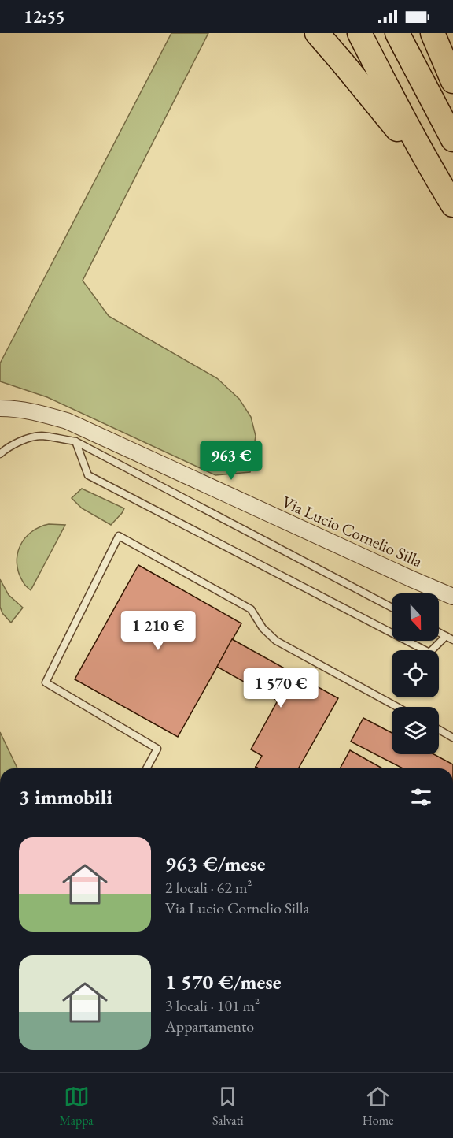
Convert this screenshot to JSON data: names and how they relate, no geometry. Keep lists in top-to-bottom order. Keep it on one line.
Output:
{"streets":{"street":["Via Lucio Cornelio Silla"]},"north":"bottom","page":{"status":"12:55","price":["963 €","1 210 €","1 570 €"],"heading":"3 immobili","list":[{"name":"963 €/mese","note":"2 locali · 62 m² · Via Lucio Cornelio Silla"},{"name":"1 570 €/mese","note":"3 locali · 101 m² · Appartamento"}],"tabs":["Mappa","Salvati","Home"]}}
